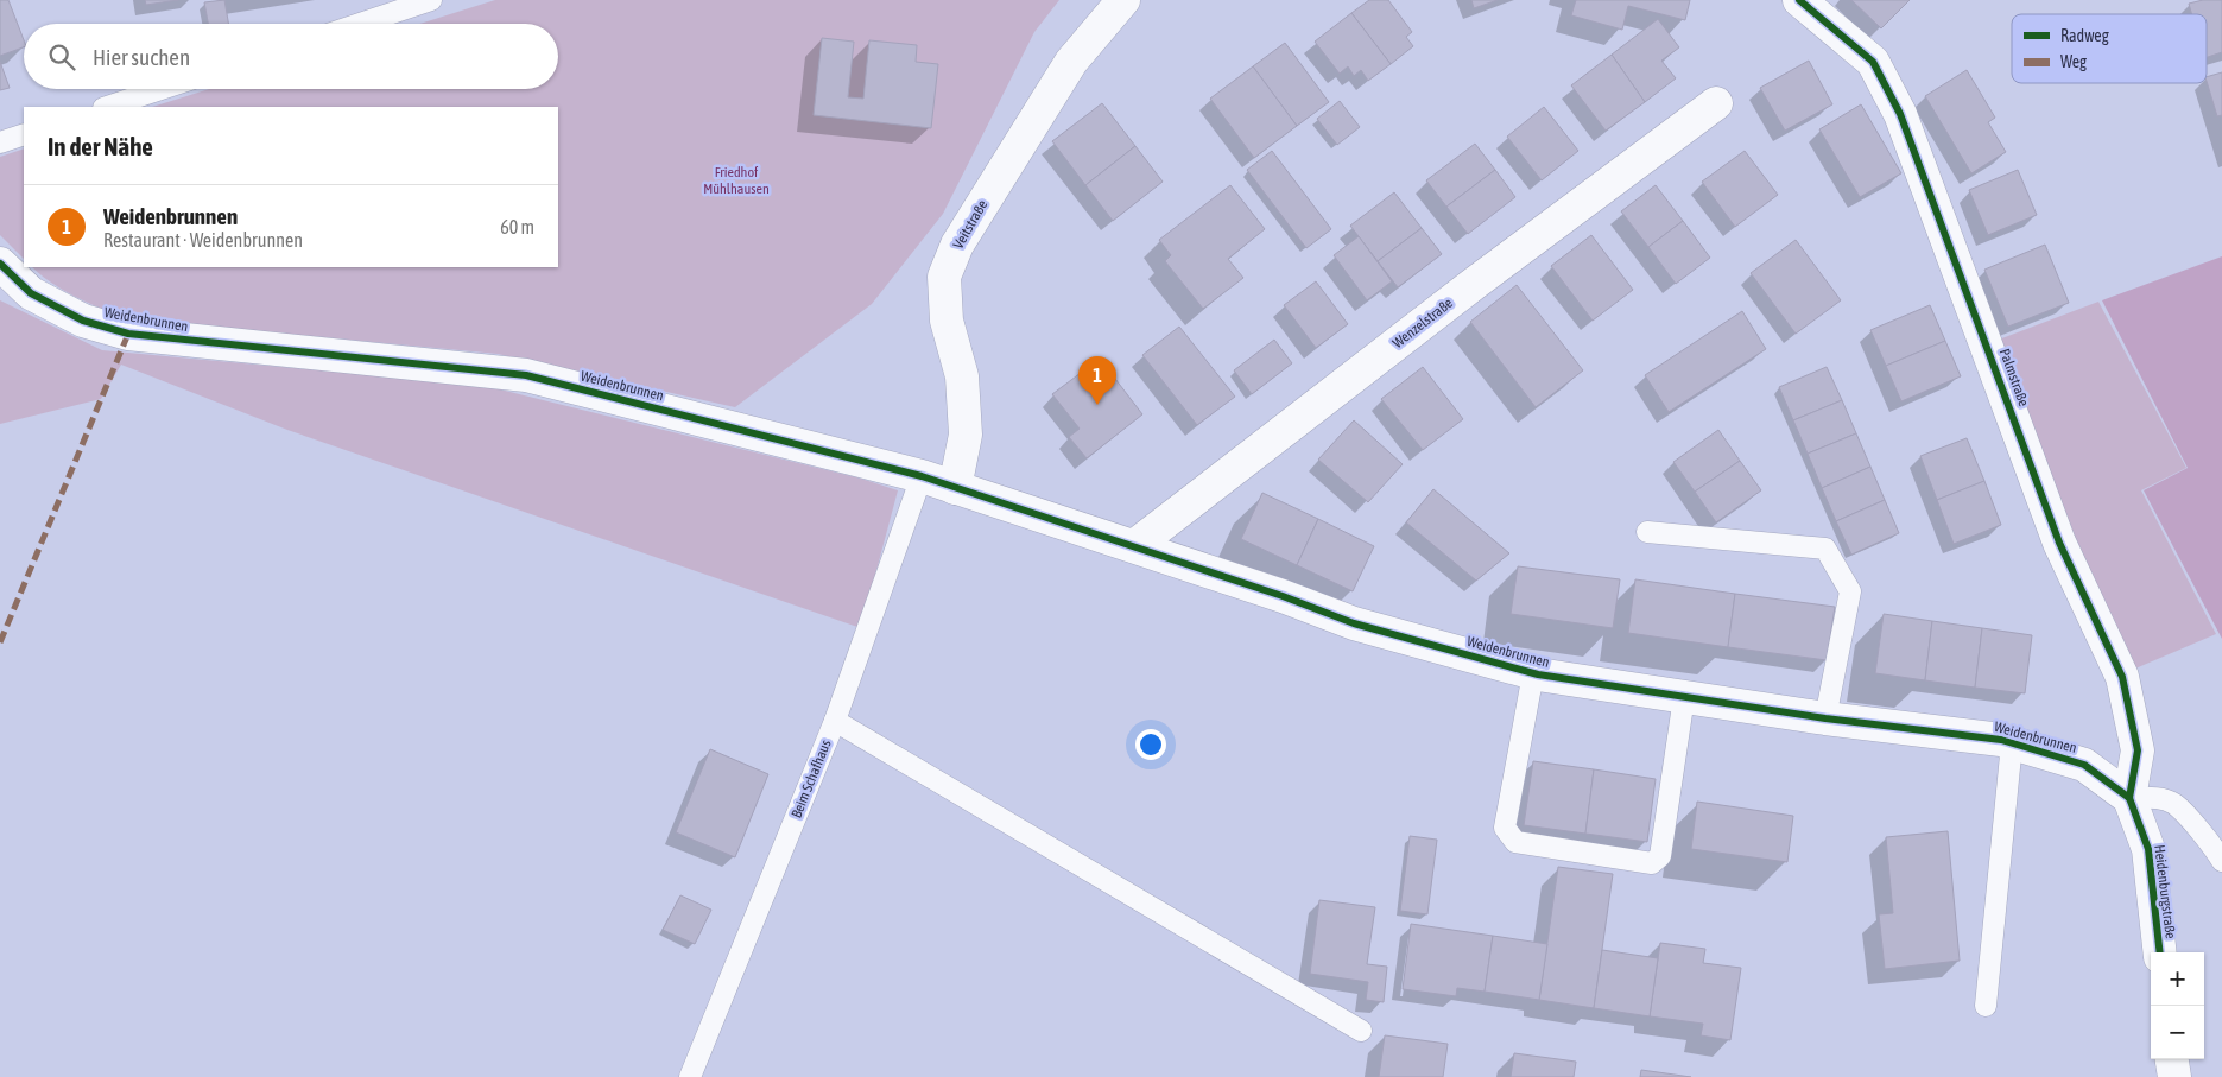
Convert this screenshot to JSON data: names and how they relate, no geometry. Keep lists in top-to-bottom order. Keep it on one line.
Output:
{"streets":{"street":["Veitstraße","Weidenbrunnen","Wenzelstraße","Palmstraße","Heidenburgstraße"],"lane":["Beim Schafhaus"]},"crossings":[["Veitstraße","Weidenbrunnen"],["Weidenbrunnen","Wenzelstraße"],["Weidenbrunnen","Palmstraße"],["Weidenbrunnen","Beim Schafhaus"],["Weidenbrunnen","Heidenburgstraße"],["Palmstraße","Heidenburgstraße"]],"parks":["Friedhof Mühlhausen"],"legend":["Radweg","Weg"],"page":{"search":"Hier suchen","heading":"In der Nähe","list":[{"mark":"1","name":"Weidenbrunnen","note":"Restaurant · Weidenbrunnen","value":"60 m"}],"pins":"1","map_buttons":["+","−"]}}
